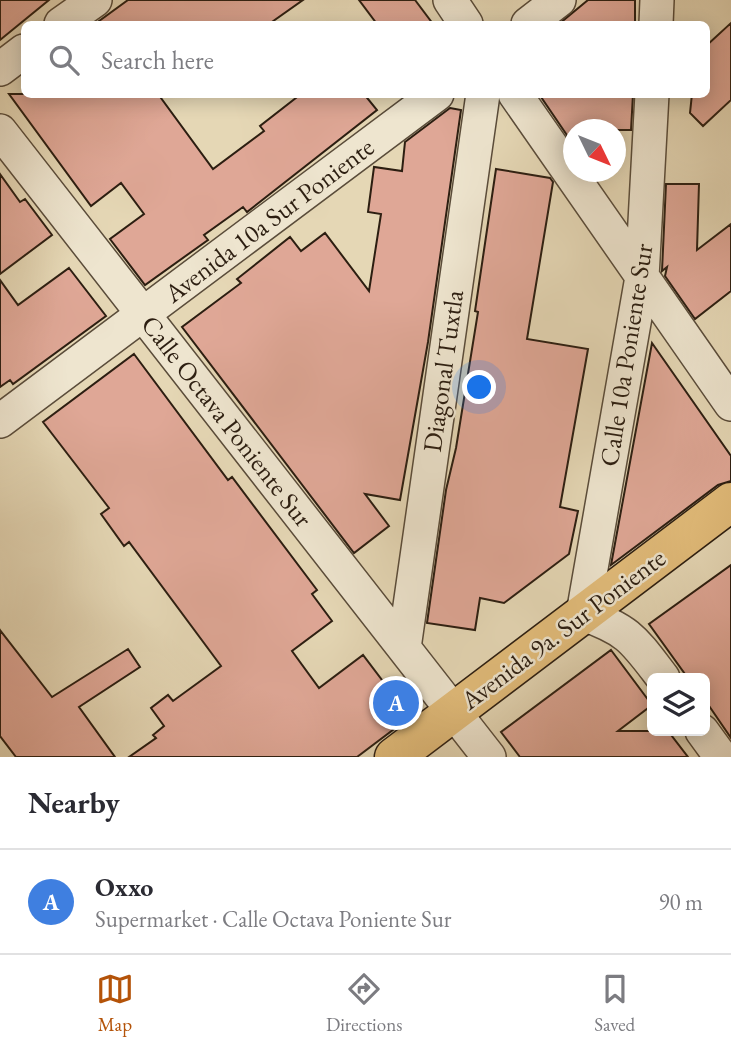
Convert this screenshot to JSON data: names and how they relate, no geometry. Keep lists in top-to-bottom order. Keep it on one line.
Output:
{"streets":{"main road":["Avenida 9a. Sur Poniente"],"street":["Avenida 10a Sur Poniente","Calle 10a Poniente Sur","Diagonal Tuxtla","Calle Octava Poniente Sur"]},"crossings":[["Avenida 10a Sur Poniente","Calle Octava Poniente Sur"],["Calle 10a Poniente Sur","Avenida 9a. Sur Poniente"],["Diagonal Tuxtla","Calle Octava Poniente Sur"],["Calle Octava Poniente Sur","Avenida 9a. Sur Poniente"]],"north":"bottom right","page":{"search":"Search here","pins":"A","heading":"Nearby","list":[{"mark":"A","name":"Oxxo","note":"Supermarket · Calle Octava Poniente Sur","value":"90 m"}],"nav":["Map","Directions","Saved"]}}
